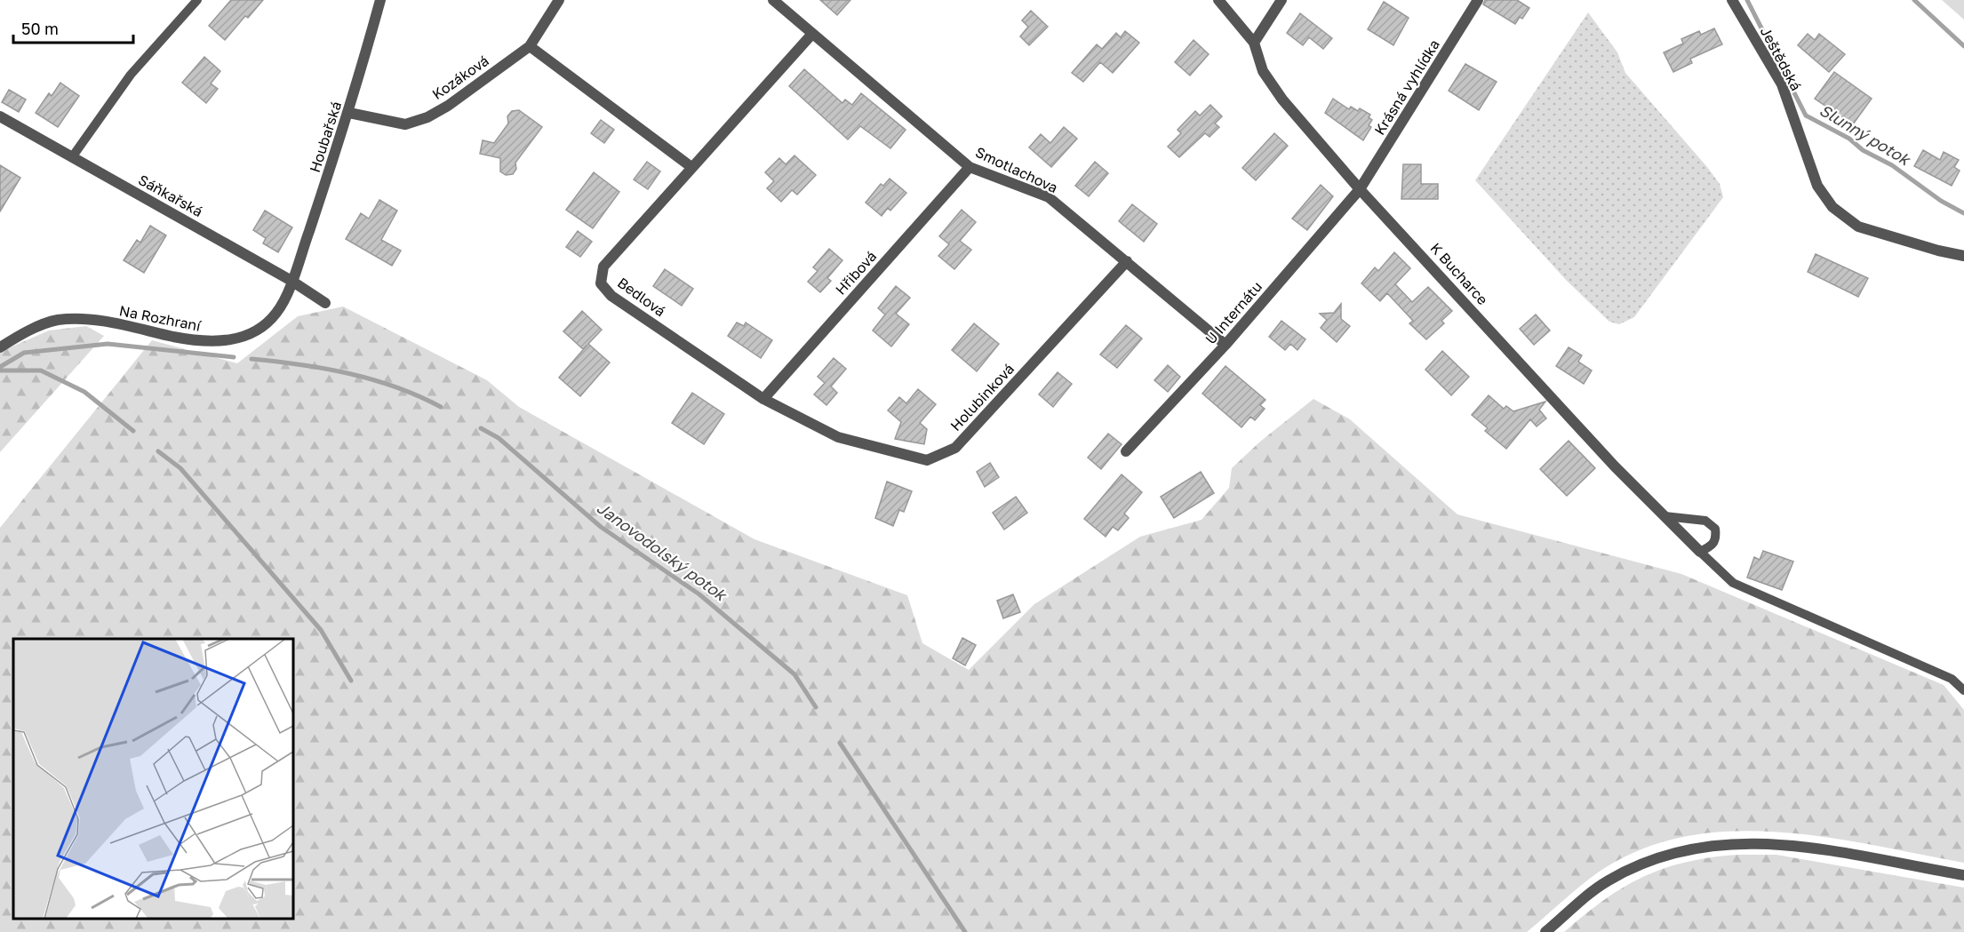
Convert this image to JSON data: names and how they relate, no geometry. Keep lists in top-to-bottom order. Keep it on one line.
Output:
{"streets":{"street":["Ještědská","Kozáková","Krásná vyhlídka","Houbařská","Smotlachova","Sáňkařská","Hřibová","K Bucharce","Bedlová","U Internátu","Na Rozhraní","Holubinková"]},"crossings":[["Kozáková","Houbařská"],["Krásná vyhlídka","K Bucharce"],["Krásná vyhlídka","U Internátu"],["Houbařská","Sáňkařská"],["Houbařská","Na Rozhraní"],["Smotlachova","Hřibová"],["Smotlachova","Bedlová"],["Smotlachova","U Internátu"],["Smotlachova","Holubinková"],["Sáňkařská","Na Rozhraní"],["Hřibová","Bedlová"],["Hřibová","Holubinková"],["K Bucharce","U Internátu"],["Bedlová","Holubinková"]],"water":["Slunný potok","Janovodolský potok"],"scale_bar":"50 m"}
